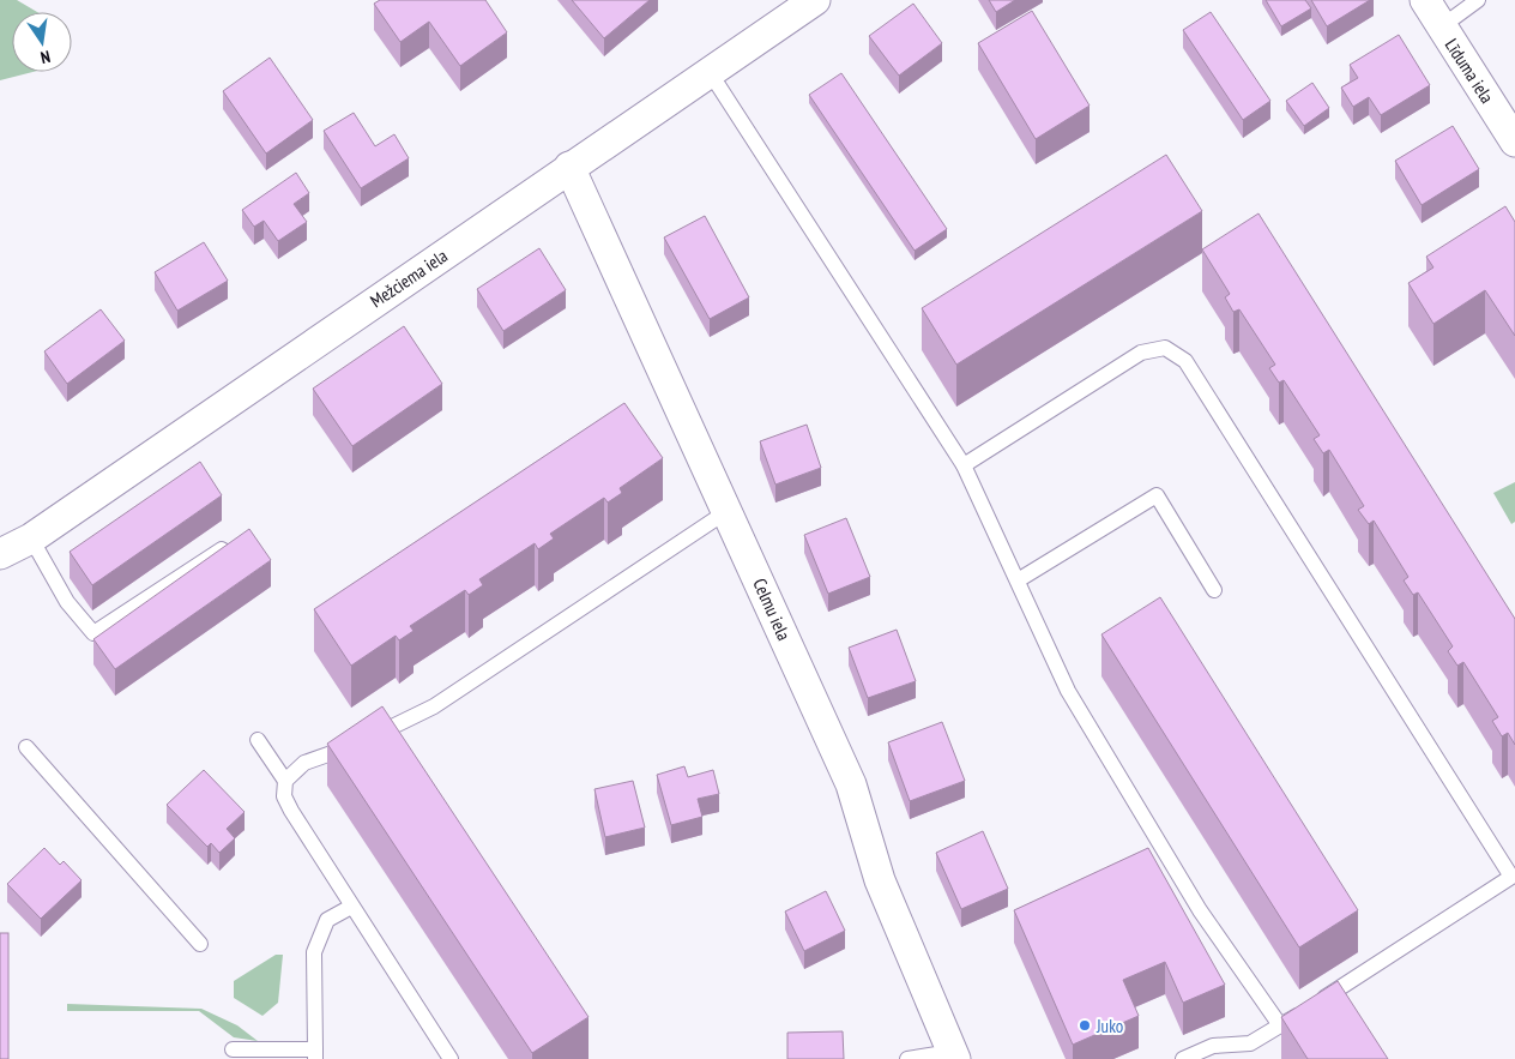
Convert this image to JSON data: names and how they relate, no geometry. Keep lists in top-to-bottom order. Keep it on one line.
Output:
{"streets":{"street":["Līduma iela","Mežciema iela","Celmu iela"]},"crossings":[["Mežciema iela","Celmu iela"]],"places":["Juko"],"north":"bottom"}
